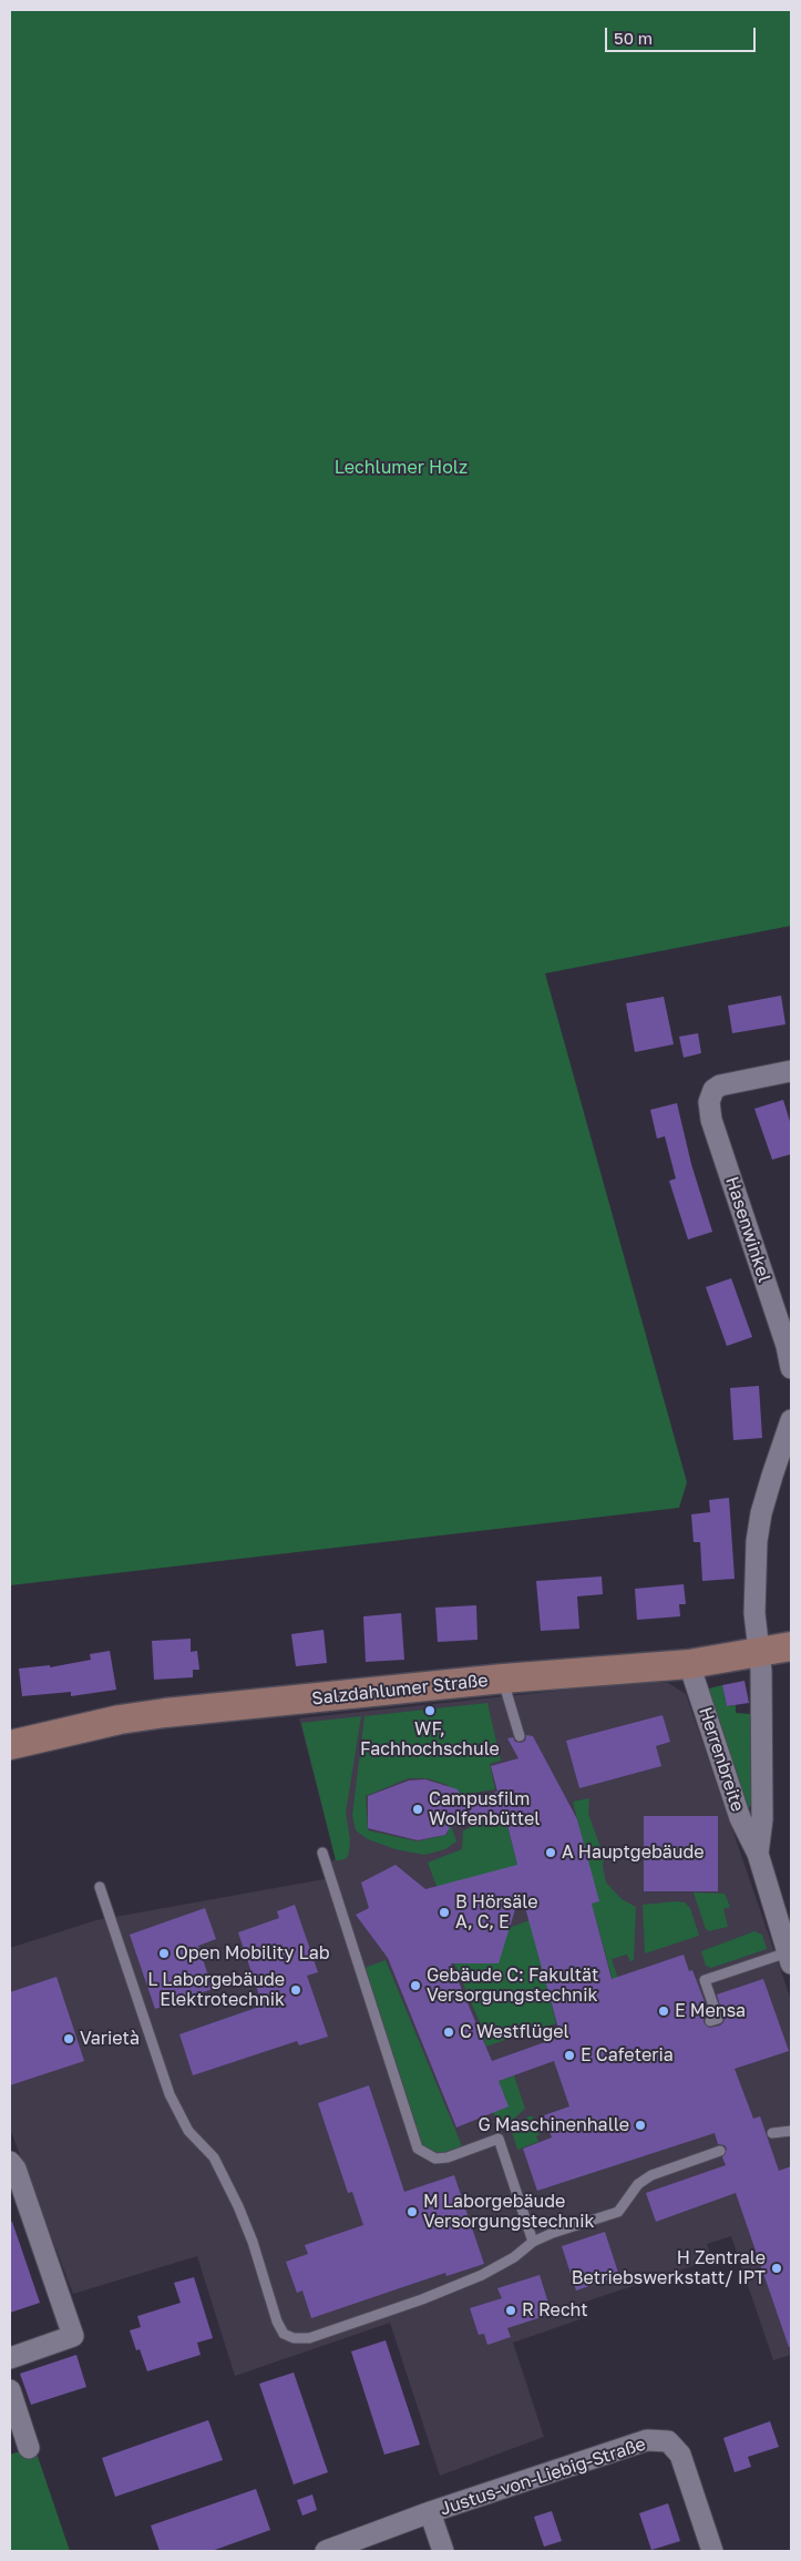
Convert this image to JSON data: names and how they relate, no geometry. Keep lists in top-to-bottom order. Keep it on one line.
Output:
{"streets":{"main road":["Salzdahlumer Straße"],"street":["Hasenwinkel","Herrenbreite","Justus-von-Liebig-Straße"]},"crossings":[["Salzdahlumer Straße","Herrenbreite"]],"parks":["Lechlumer Holz"],"places":["WF, Fachhochschule","Campusfilm Wolfenbüttel","A Hauptgebäude","B Hörsäle A, C, E","Open Mobility Lab","Gebäude C: Fakultät Versorgungstechnik","L Laborgebäude Elektrotechnik","E Mensa","C Westflügel","Varietà","E Cafeteria","G Maschinenhalle","M Laborgebäude Versorgungstechnik","H Zentrale Betriebswerkstatt/ IPT","R Recht"],"scale_bar":"50 m"}
